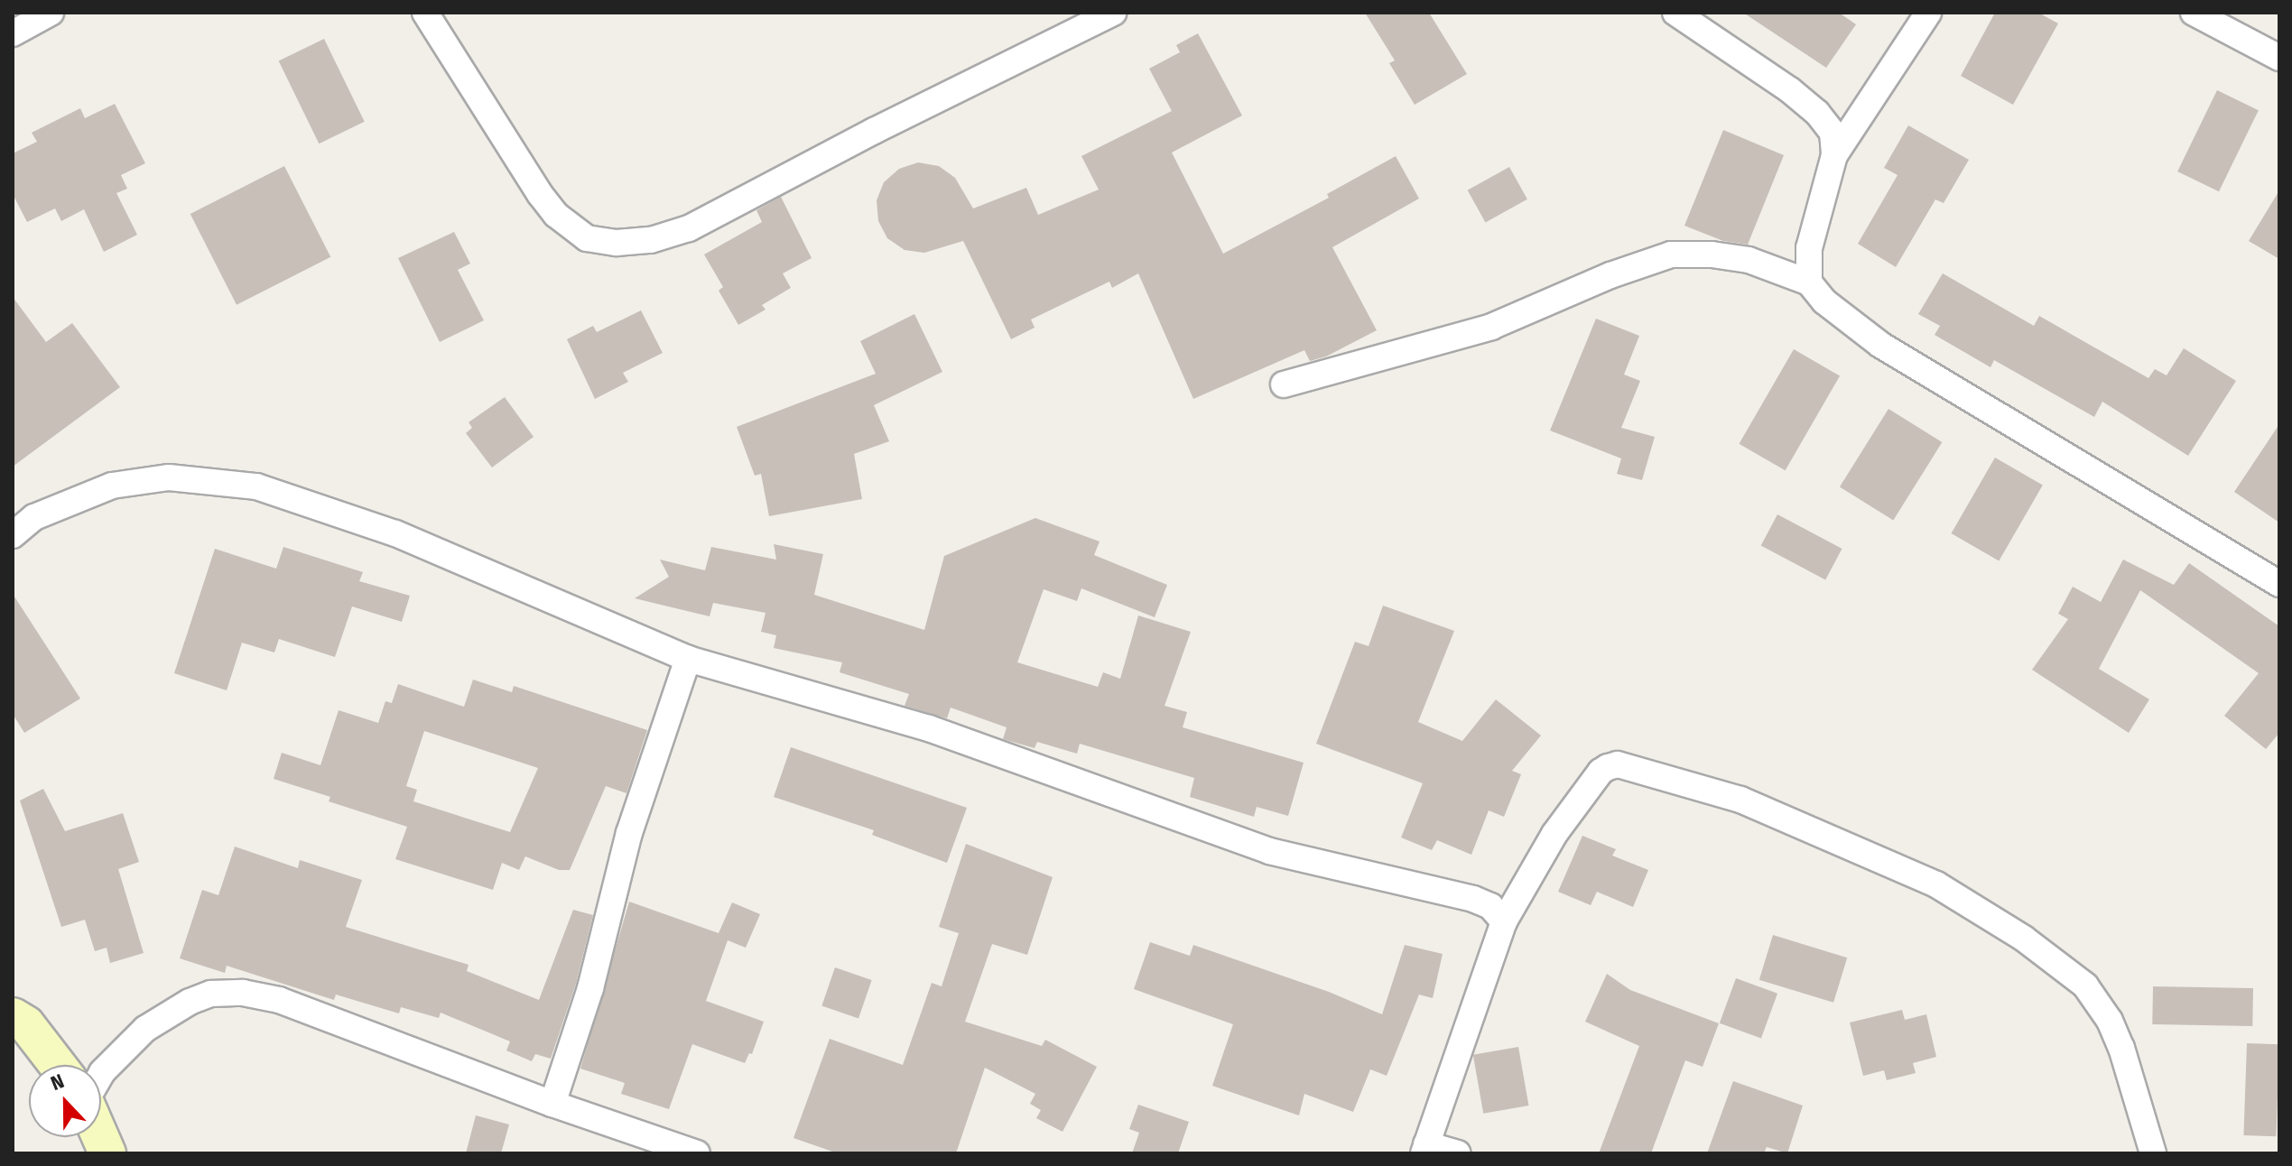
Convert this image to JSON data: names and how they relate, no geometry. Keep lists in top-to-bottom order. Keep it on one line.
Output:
{"north":"top"}
